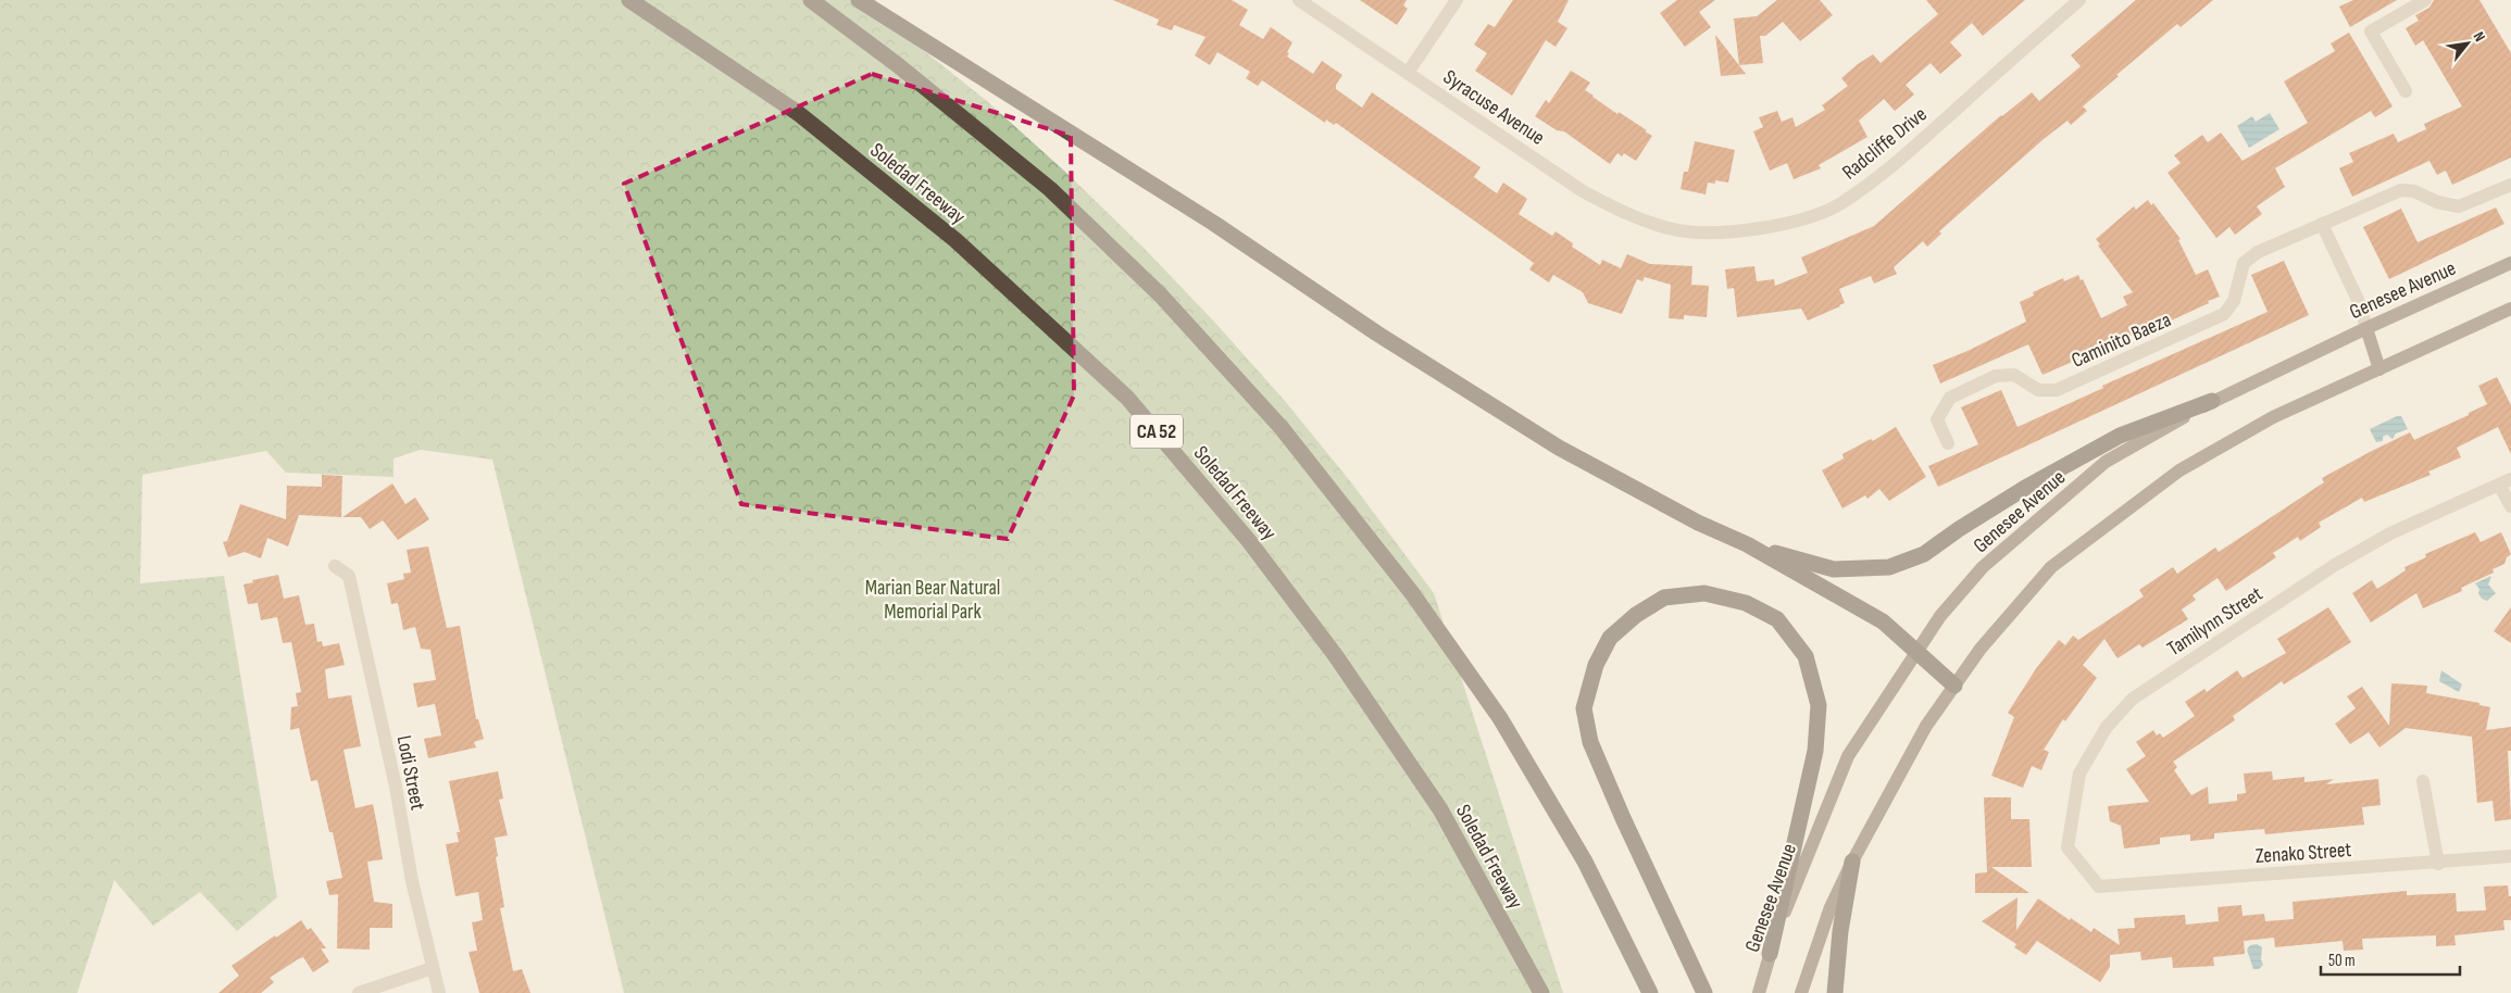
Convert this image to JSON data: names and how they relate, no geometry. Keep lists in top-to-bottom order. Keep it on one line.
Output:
{"streets":{"highway":["Soledad Freeway","CA 52"],"main road":["Genesee Avenue"],"street":["Syracuse Avenue","Radcliffe Drive","Caminito Baeza","Tamilynn Street","Lodi Street","Zenako Street"]},"crossings":[["Syracuse Avenue","Radcliffe Drive"],["Tamilynn Street","Zenako Street"]],"parks":["Marian Bear Natural Memorial Park"],"scale_bar":"50 m","north":"top right"}
